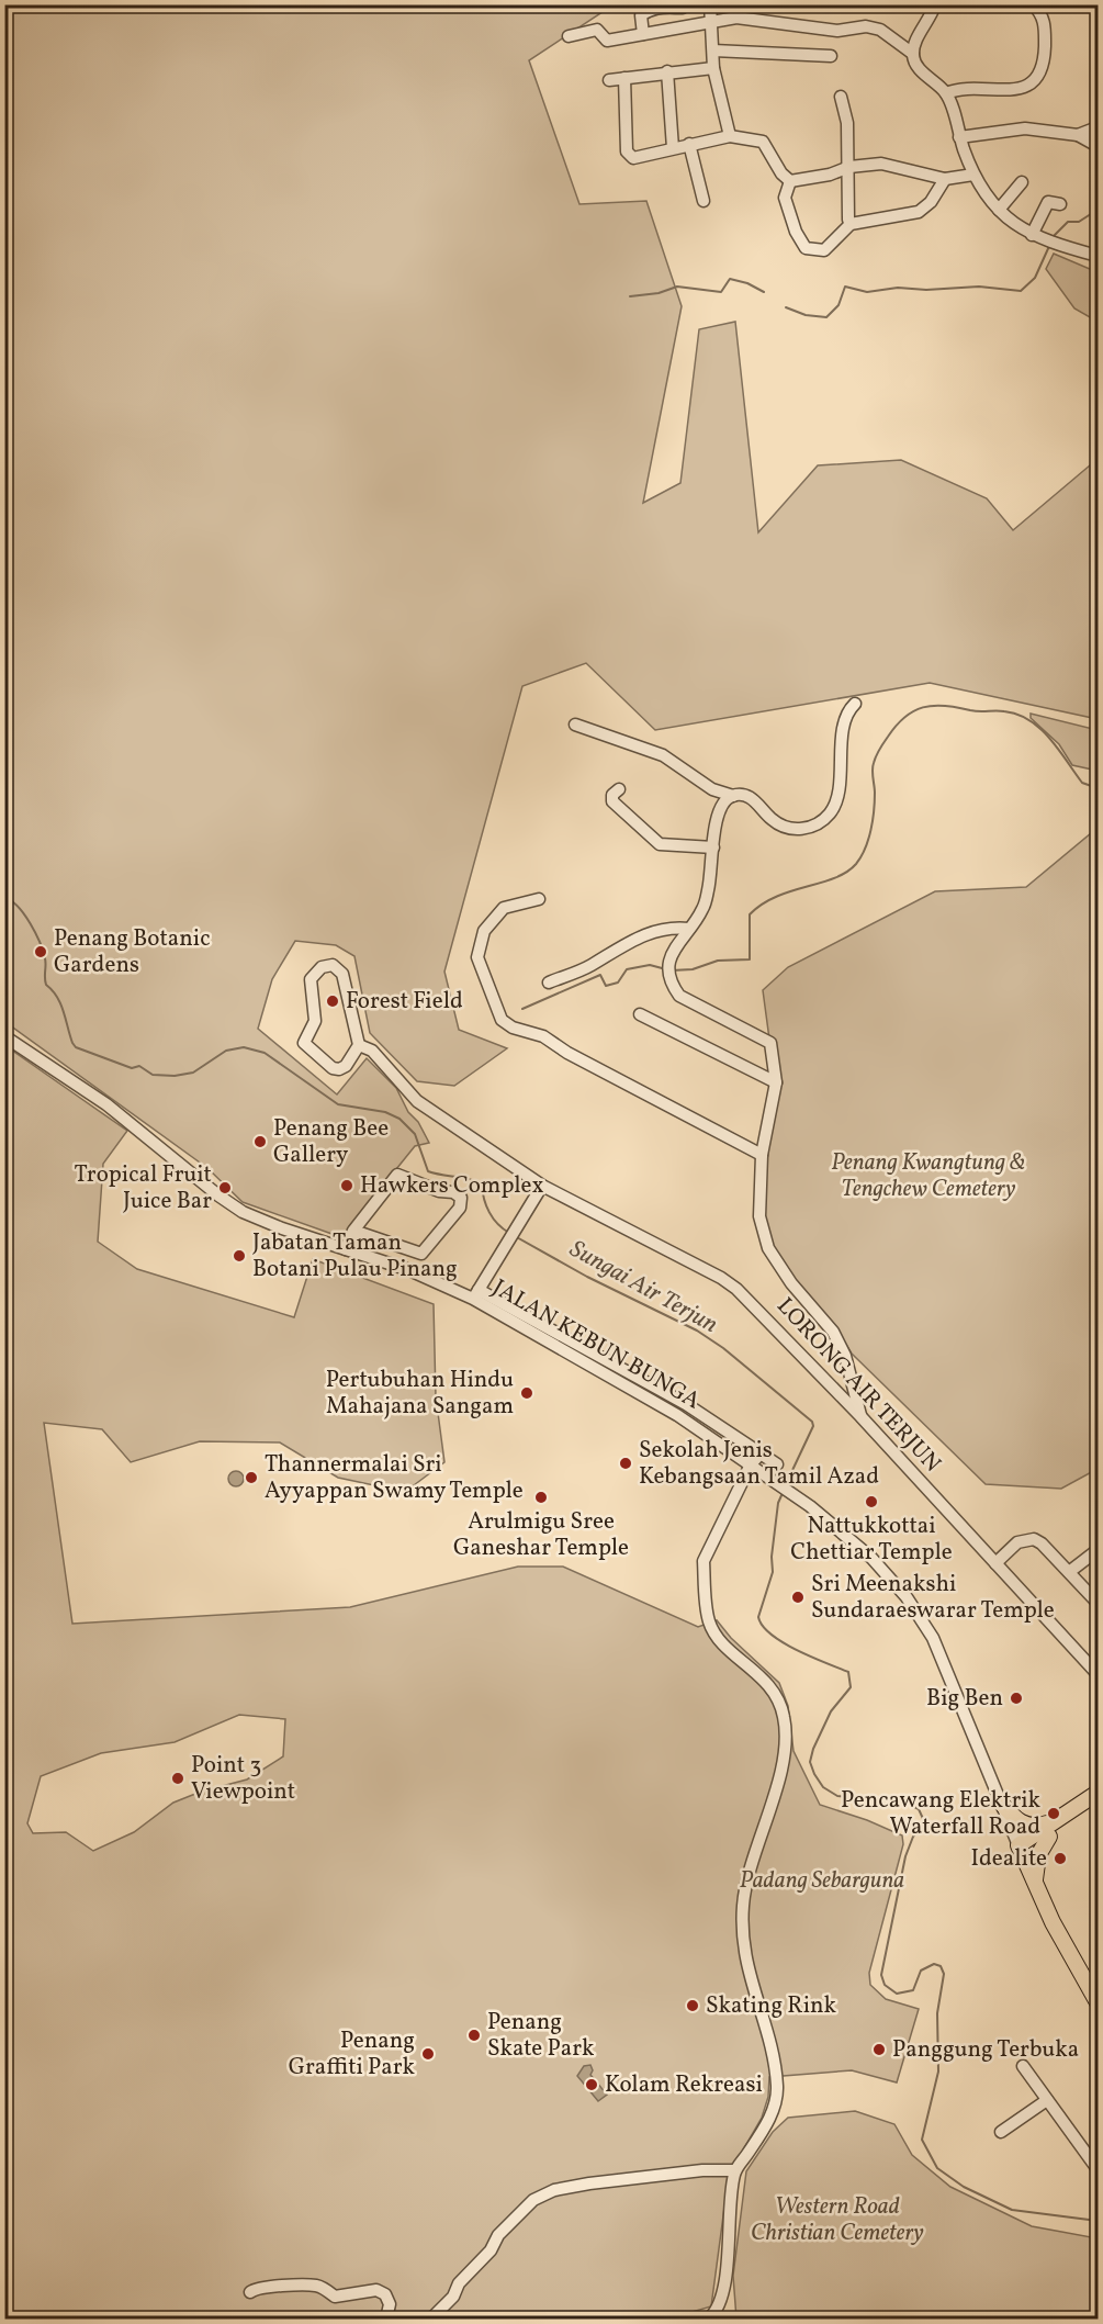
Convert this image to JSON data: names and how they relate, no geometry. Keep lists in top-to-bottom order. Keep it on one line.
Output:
{"streets":{"street":["JALAN KEBUN BUNGA","LORONG AIR TERJUN"]},"water":["Sungai Air Terjun"],"parks":["Penang Kwangtung & Tengchew Cemetery","Padang Sebarguna","Western Road Christian Cemetery"],"places":["Penang Botanic Gardens","Forest Field","Penang Bee Gallery","Hawkers Complex","Tropical Fruit Juice Bar","Jabatan Taman Botani Pulau Pinang","Pertubuhan Hindu Mahajana Sangam","Sekolah Jenis Kebangsaan Tamil Azad","Thannermalai Sri Ayyappan Swamy Temple","Arulmigu Sree Ganeshar Temple","Nattukkottai Chettiar Temple","Sri Meenakshi Sundaraeswarar Temple","Big Ben","Point 3 Viewpoint","Pencawang Elektrik Waterfall Road","Idealite","Skating Rink","Penang Skate Park","Panggung Terbuka","Penang Graffiti Park","Kolam Rekreasi"]}
